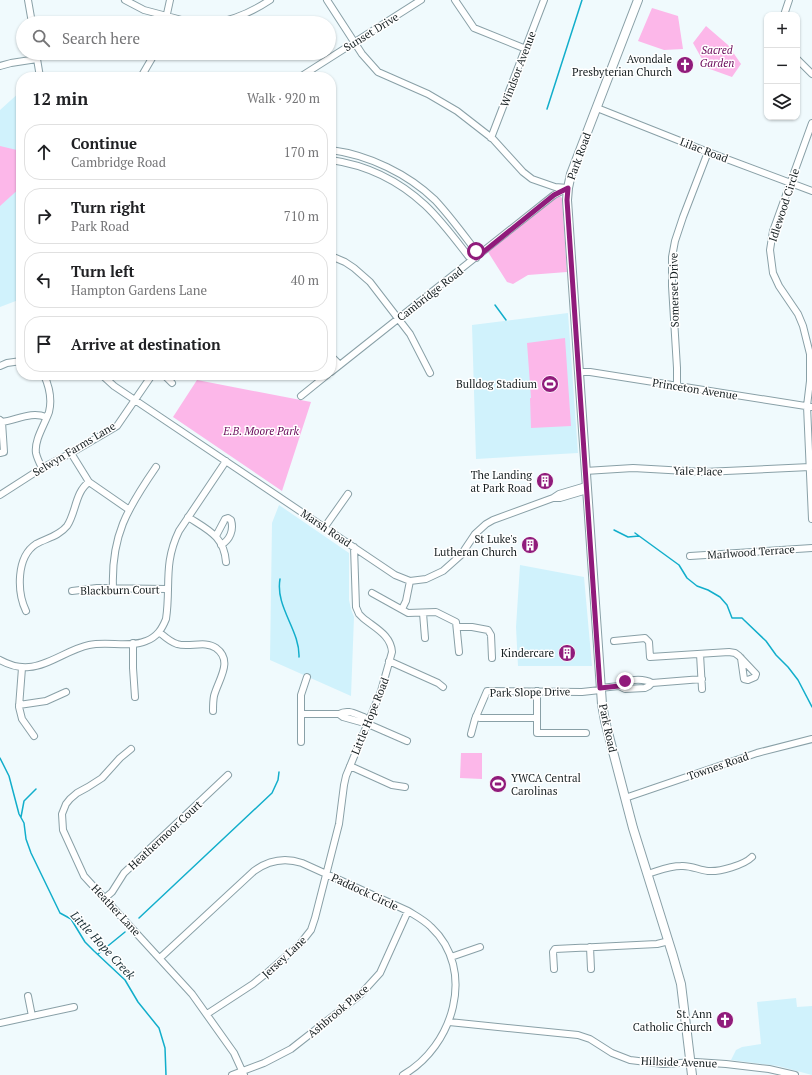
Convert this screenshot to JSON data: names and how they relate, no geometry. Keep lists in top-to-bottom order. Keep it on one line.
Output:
{"streets":{"main road":["Park Road"],"street":["Sunset Drive","Windsor Avenue","Lilac Road","Idlewood Circle","Somerset Drive","Cambridge Road","Princeton Avenue","Selwyn Farms Lane","Yale Place","Marsh Road","Marlwood Terrace","Blackburn Court","Park Slope Drive","Little Hope Road","Townes Road","Heathermoor Court","Paddock Circle","Heather Lane","Jersey Lane","Ashbrook Place","Hillside Avenue"]},"crossings":[["Lilac Road","Park Road"],["Lilac Road","Idlewood Circle"],["Lilac Road","Somerset Drive"],["Park Road","Cambridge Road"],["Park Road","Princeton Avenue"],["Park Road","Yale Place"],["Park Road","Park Slope Drive"],["Park Road","Townes Road"],["Park Road","Hillside Avenue"],["Idlewood Circle","Princeton Avenue"],["Idlewood Circle","Yale Place"],["Somerset Drive","Princeton Avenue"],["Selwyn Farms Lane","Marsh Road"],["Marsh Road","Little Hope Road"],["Little Hope Road","Paddock Circle"],["Little Hope Road","Jersey Lane"],["Heathermoor Court","Heather Lane"],["Paddock Circle","Heather Lane"],["Paddock Circle","Jersey Lane"],["Paddock Circle","Ashbrook Place"],["Paddock Circle","Hillside Avenue"],["Heather Lane","Jersey Lane"],["Heather Lane","Ashbrook Place"]],"water":["Little Hope Creek"],"parks":["Sacred Garden","E.B. Moore Park"],"places":{"church":["Avondale Presbyterian Church","St. Ann Catholic Church"],"sports":["Bulldog Stadium","YWCA Central Carolinas"],"building":["The Landing at Park Road","St Luke's Lutheran Church","Kindercare"]},"page":{"map_buttons":["+","−"],"search":"Search here","heading":["12 min","Walk · 920 m"],"list":[["Continue","Cambridge Road","170 m"],["Turn right","Park Road","710 m"],["Turn left","Hampton Gardens Lane","40 m"],"Arrive at destination"]}}
